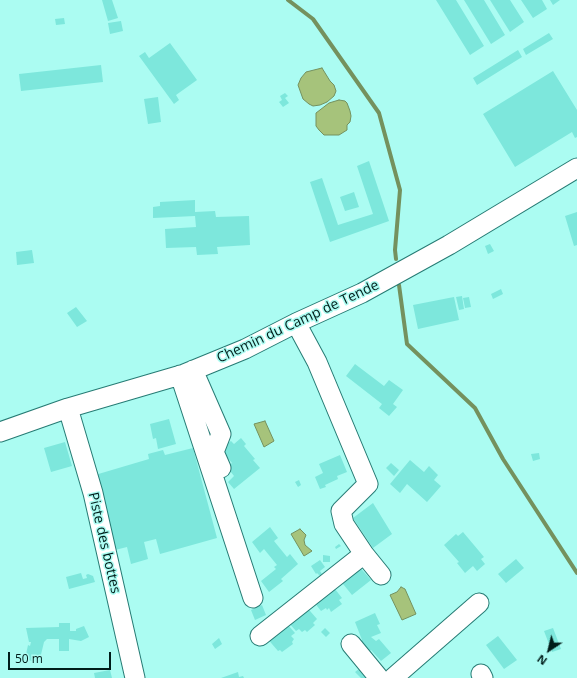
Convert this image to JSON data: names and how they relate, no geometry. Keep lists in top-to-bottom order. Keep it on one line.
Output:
{"streets":{"street":["Chemin du Camp de Tende","Piste des bottes"]},"crossings":[["Chemin du Camp de Tende","Piste des bottes"]],"scale_bar":"50 m","north":"bottom left"}
